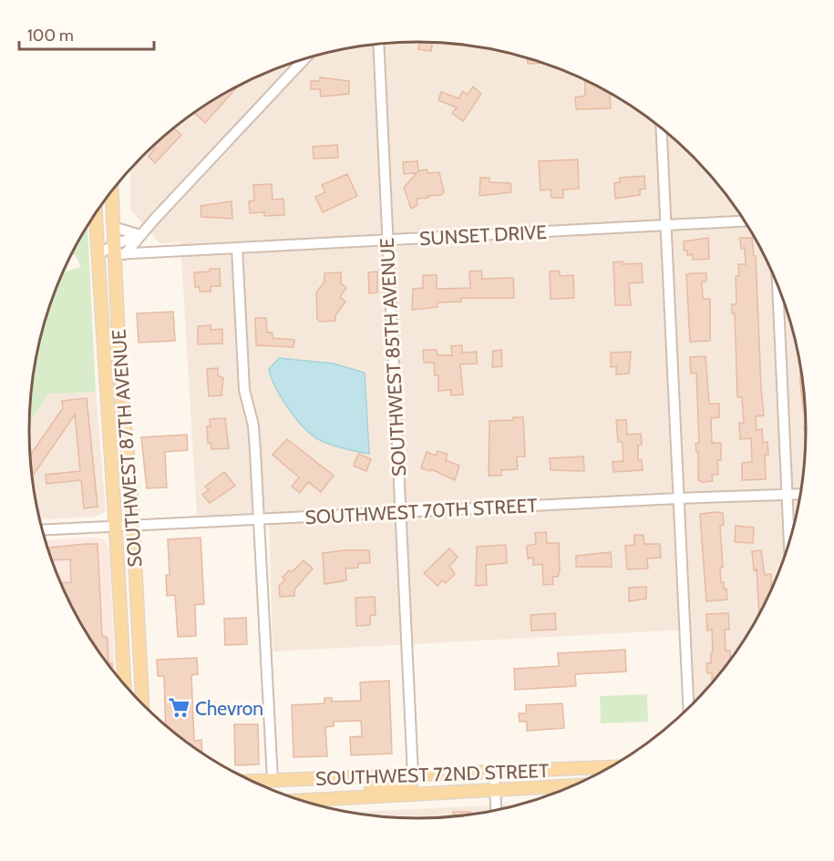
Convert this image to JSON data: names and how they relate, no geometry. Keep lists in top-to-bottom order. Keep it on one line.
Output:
{"streets":{"main road":["SOUTHWEST 87TH AVENUE","SOUTHWEST 72ND STREET"],"street":["SUNSET DRIVE","SOUTHWEST 85TH AVENUE","SOUTHWEST 70TH STREET"]},"crossings":[["SUNSET DRIVE","SOUTHWEST 85TH AVENUE"],["SUNSET DRIVE","SOUTHWEST 87TH AVENUE"],["SOUTHWEST 85TH AVENUE","SOUTHWEST 70TH STREET"],["SOUTHWEST 85TH AVENUE","SOUTHWEST 72ND STREET"],["SOUTHWEST 87TH AVENUE","SOUTHWEST 70TH STREET"]],"places":{"supermarket":["Chevron"]},"scale_bar":"100 m"}
